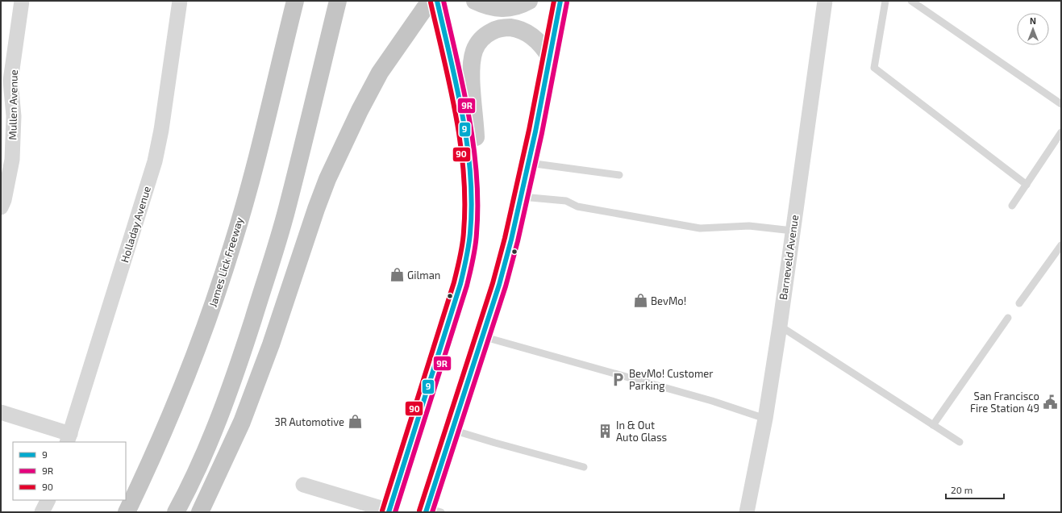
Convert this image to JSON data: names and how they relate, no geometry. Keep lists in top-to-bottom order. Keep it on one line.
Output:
{"streets":{"highway":["James Lick Freeway"],"street":["Mullen Avenue","Holladay Avenue","Barneveld Avenue"]},"places":{"shop":["Gilman","BevMo!","3R Automotive"],"parking":["BevMo! Customer Parking"],"public building":["San Francisco Fire Station 49"],"building":["In & Out Auto Glass"]},"lines":["transit line 9","transit line 9R","transit line 90"],"legend":["9","9R","90"],"scale_bar":"20 m","north":"top"}
